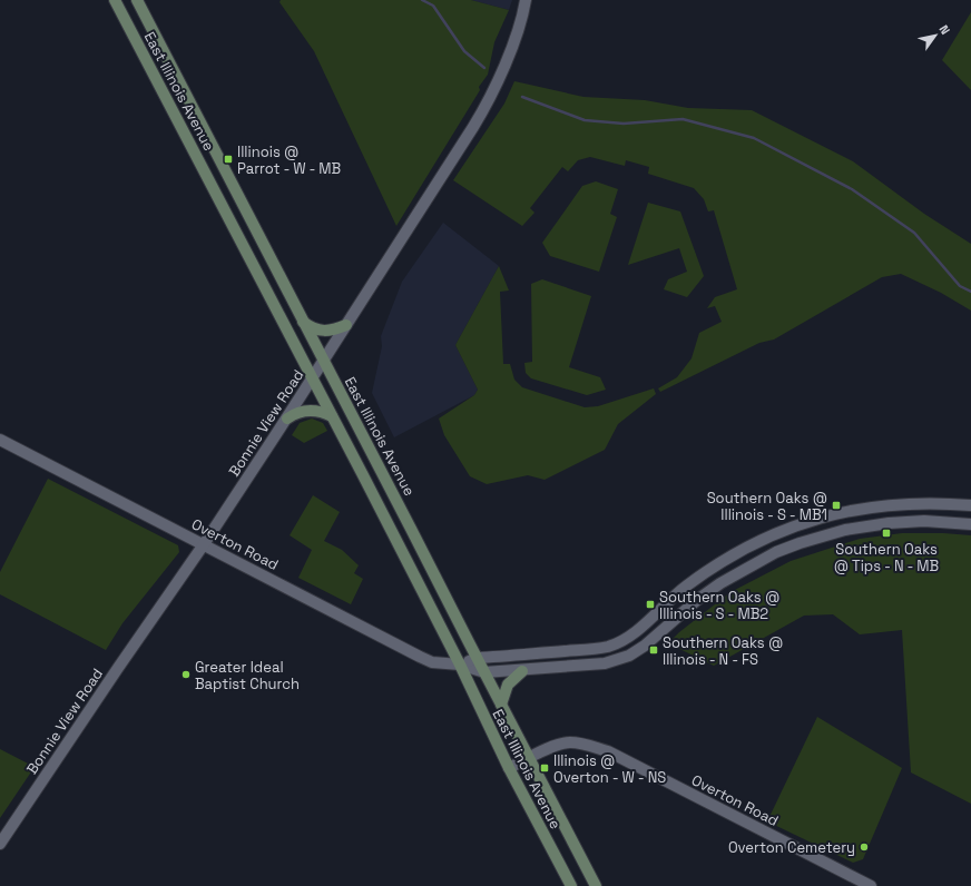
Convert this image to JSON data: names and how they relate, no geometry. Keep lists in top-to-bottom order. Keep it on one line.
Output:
{"streets":{"main road":["East Illinois Avenue"],"street":["Bonnie View Road","Overton Road"]},"crossings":[["East Illinois Avenue","Bonnie View Road"],["East Illinois Avenue","Overton Road"],["Bonnie View Road","Overton Road"]],"places":{"transit":["Illinois @ Parrot - W - MB","Southern Oaks @ Illinois - S - MB1","Southern Oaks @ Tips - N - MB","Southern Oaks @ Illinois - S - MB2","Southern Oaks @ Illinois - N - FS","Illinois @ Overton - W - NS"],"other":["Greater Ideal Baptist Church","Overton Cemetery"]},"north":"top right"}
